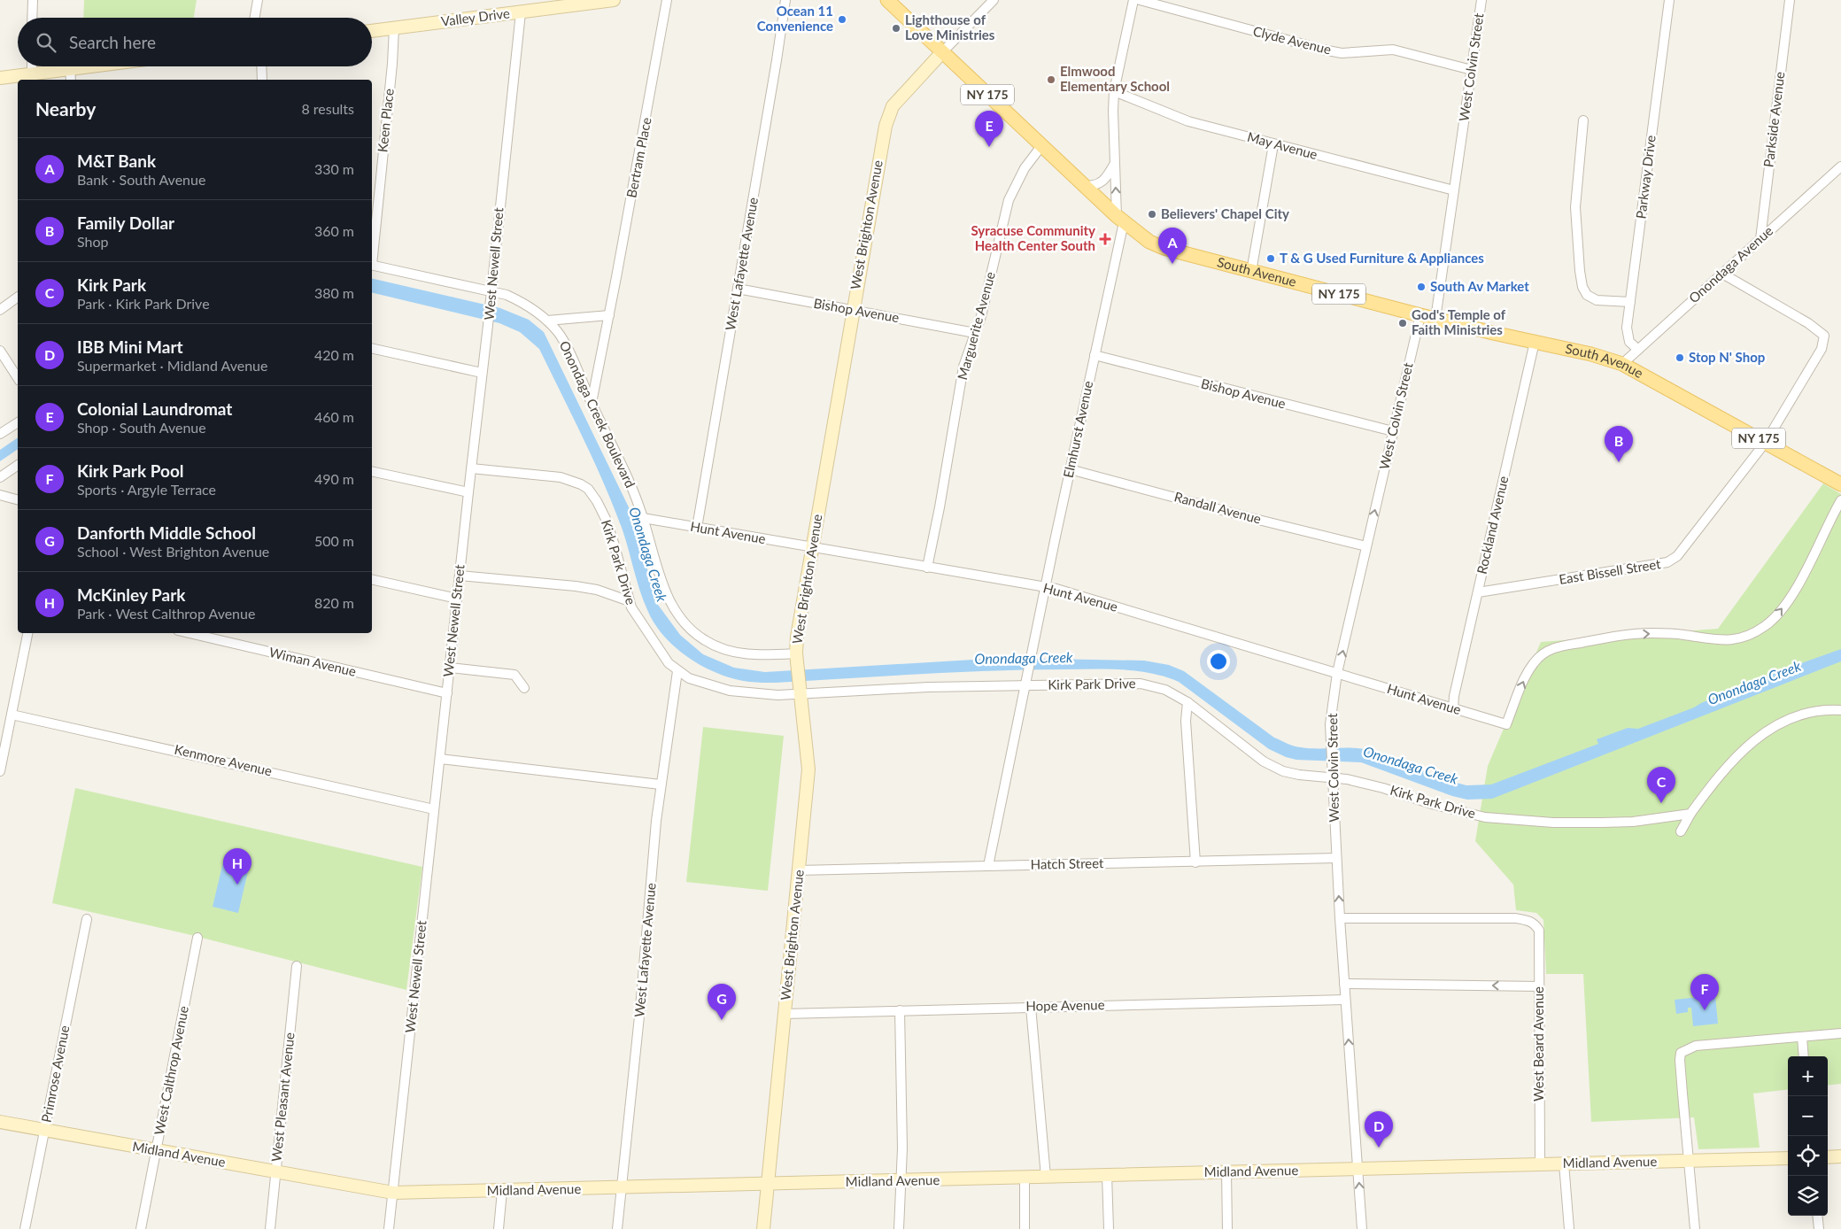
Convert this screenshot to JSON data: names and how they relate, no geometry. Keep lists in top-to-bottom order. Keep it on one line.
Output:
{"streets":{"main road":["NY 175","South Avenue"],"street":["Valley Drive","Clyde Avenue","West Colvin Street","Parkside Avenue","Keen Place","May Avenue","Bertram Place","Parkway Drive","West Brighton Avenue","West Newell Street","West Lafayette Avenue","Onondaga Avenue","Bishop Avenue","Marguerite Avenue","Onondaga Creek Boulevard","Elmhurst Avenue","Randall Avenue","Rockland Avenue","Hunt Avenue","Kirk Park Drive","East Bissell Street","Wiman Avenue","Kenmore Avenue","Hatch Street","Hope Avenue","West Beard Avenue","West Calthrop Avenue","Primrose Avenue","West Pleasant Avenue","Midland Avenue"]},"crossings":[["Valley Drive","Keen Place"],["Valley Drive","West Newell Street"],["Clyde Avenue","West Colvin Street"],["West Colvin Street","May Avenue"],["West Colvin Street","South Avenue"],["West Colvin Street","Bishop Avenue"],["West Colvin Street","Randall Avenue"],["West Colvin Street","Hunt Avenue"],["West Colvin Street","Kirk Park Drive"],["West Colvin Street","Hatch Street"],["West Colvin Street","Hope Avenue"],["West Colvin Street","West Beard Avenue"],["West Colvin Street","Midland Avenue"],["Parkside Avenue","Onondaga Avenue"],["May Avenue","Elmhurst Avenue"],["Bertram Place","Onondaga Creek Boulevard"],["Parkway Drive","Onondaga Avenue"],["West Brighton Avenue","South Avenue"],["West Brighton Avenue","Bishop Avenue"],["West Brighton Avenue","Onondaga Creek Boulevard"],["West Brighton Avenue","Hunt Avenue"],["West Brighton Avenue","Kirk Park Drive"],["West Brighton Avenue","Hatch Street"],["West Brighton Avenue","Hope Avenue"],["West Brighton Avenue","Midland Avenue"],["West Newell Street","Onondaga Creek Boulevard"],["West Newell Street","Kirk Park Drive"],["West Newell Street","Wiman Avenue"],["West Newell Street","Kenmore Avenue"],["West Newell Street","Midland Avenue"],["West Lafayette Avenue","Bishop Avenue"],["West Lafayette Avenue","Hunt Avenue"],["West Lafayette Avenue","Kirk Park Drive"],["West Lafayette Avenue","Midland Avenue"],["Onondaga Avenue","South Avenue"],["Onondaga Avenue","East Bissell Street"],["South Avenue","Marguerite Avenue"],["South Avenue","Elmhurst Avenue"],["South Avenue","Rockland Avenue"],["South Avenue","East Bissell Street"],["Bishop Avenue","Marguerite Avenue"],["Bishop Avenue","Elmhurst Avenue"],["Marguerite Avenue","Hunt Avenue"],["Onondaga Creek Boulevard","Hunt Avenue"],["Elmhurst Avenue","Randall Avenue"],["Elmhurst Avenue","Hunt Avenue"],["Elmhurst Avenue","Kirk Park Drive"],["Rockland Avenue","Hunt Avenue"],["Rockland Avenue","East Bissell Street"],["West Beard Avenue","Midland Avenue"],["West Calthrop Avenue","Midland Avenue"],["Primrose Avenue","Midland Avenue"],["West Pleasant Avenue","Midland Avenue"]],"one_way":["West Colvin Street"],"water":["Onondaga Creek"],"places":{"other":["Ocean 11 Convenience","Lighthouse of Love Ministries","Elmwood Elementary School","Believers' Chapel City","T & G Used Furniture & Appliances","South Av Market","God's Temple of Faith Ministries","Stop N' Shop"],"health":["Syracuse Community Health Center South"]},"page":{"search":"Search here","heading":["Nearby","8 results"],"pins":["E","A","B","C","H","F","G","D"],"list":[{"mark":"A","name":"M&T Bank","note":"Bank · South Avenue","value":"330 m"},{"mark":"B","name":"Family Dollar","note":"Shop","value":"360 m"},{"mark":"C","name":"Kirk Park","note":"Park · Kirk Park Drive","value":"380 m"},{"mark":"D","name":"IBB Mini Mart","note":"Supermarket · Midland Avenue","value":"420 m"},{"mark":"E","name":"Colonial Laundromat","note":"Shop · South Avenue","value":"460 m"},{"mark":"F","name":"Kirk Park Pool","note":"Sports · Argyle Terrace","value":"490 m"},{"mark":"G","name":"Danforth Middle School","note":"School · West Brighton Avenue","value":"500 m"},{"mark":"H","name":"McKinley Park","note":"Park · West Calthrop Avenue","value":"820 m"}],"map_buttons":["+","−"]}}
